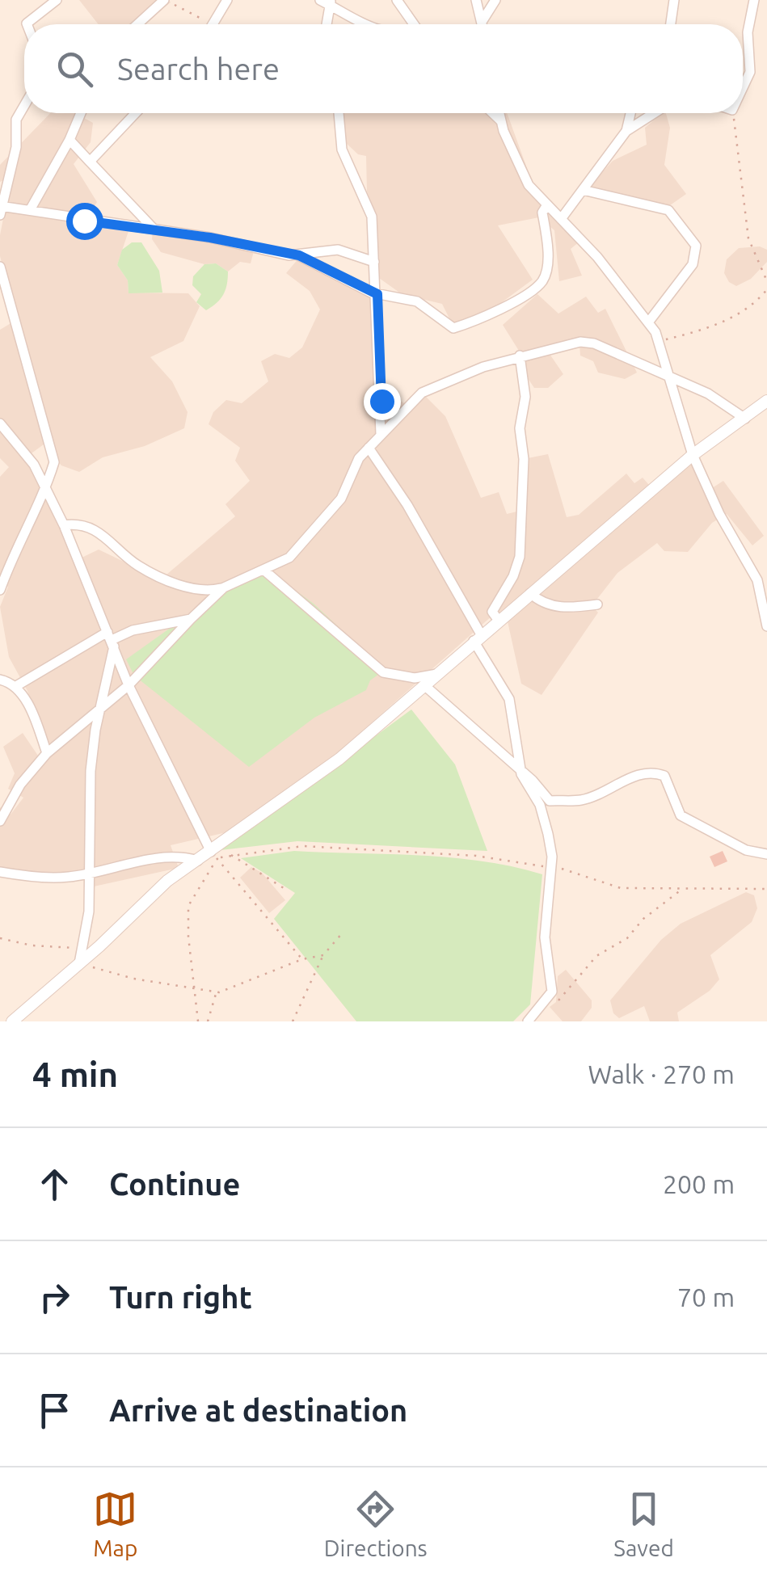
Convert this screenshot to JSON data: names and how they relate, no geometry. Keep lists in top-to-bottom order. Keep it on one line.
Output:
{"page":{"search":"Search here","heading":["4 min","Walk · 270 m"],"list":[["Continue","200 m"],["Turn right","70 m"],"Arrive at destination"],"nav":["Map","Directions","Saved"]}}
